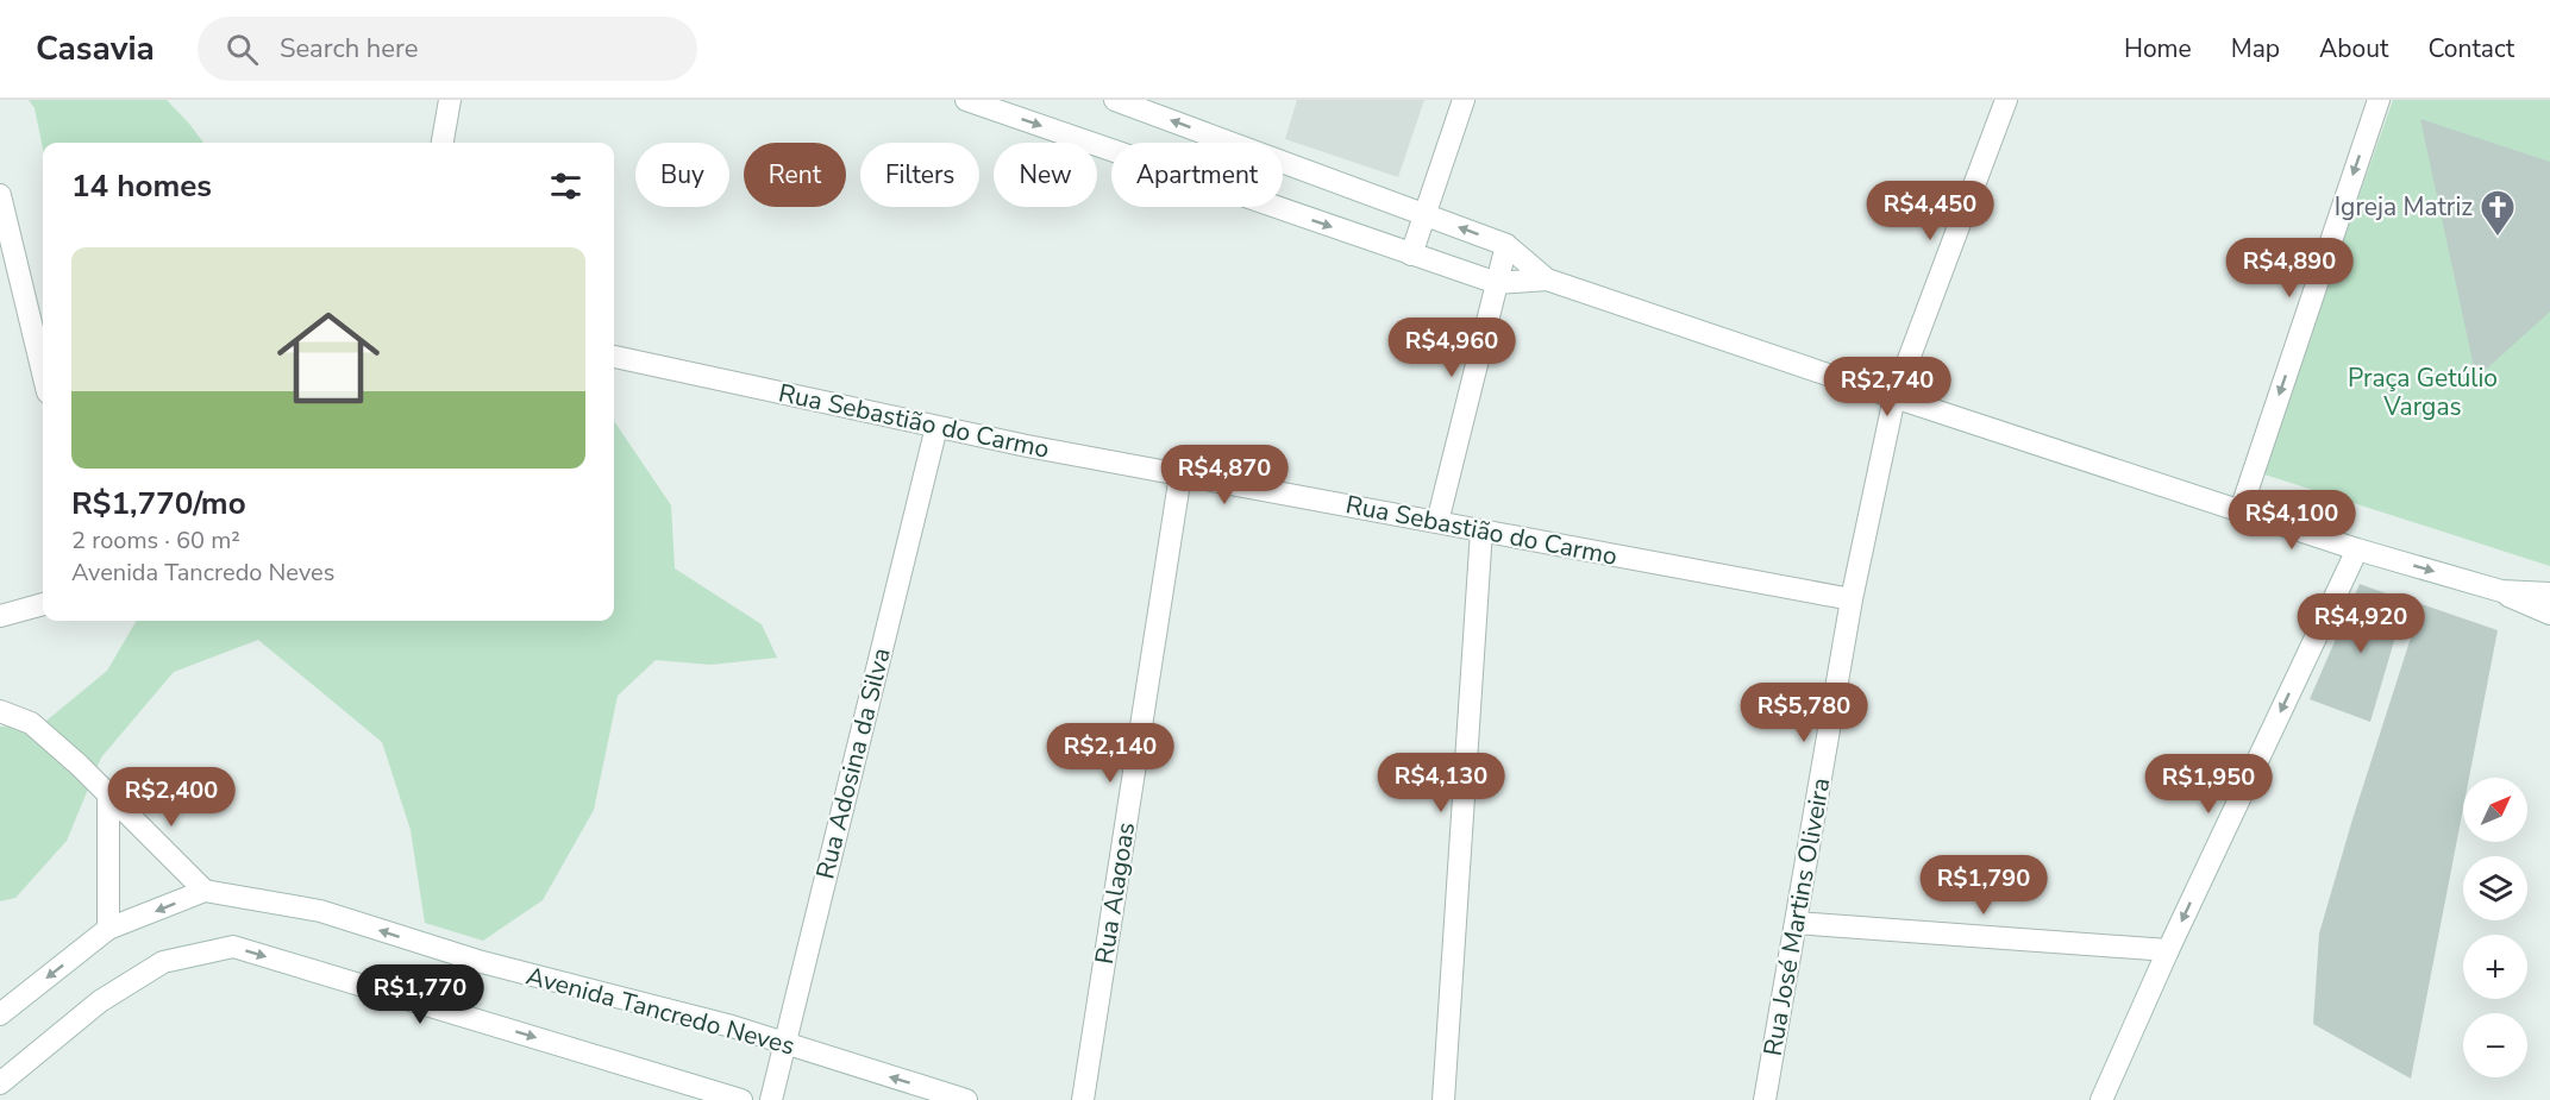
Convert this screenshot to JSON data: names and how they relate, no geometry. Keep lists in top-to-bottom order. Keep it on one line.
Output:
{"streets":{"street":["Rua Sebastião do Carmo","Rua Adosina da Silva","Rua Alagoas","Rua José Martins Oliveira","Avenida Tancredo Neves"]},"crossings":[["Rua Sebastião do Carmo","Rua Adosina da Silva"],["Rua Sebastião do Carmo","Rua Alagoas"],["Rua Sebastião do Carmo","Rua José Martins Oliveira"],["Rua Adosina da Silva","Avenida Tancredo Neves"]],"one_way":["Avenida Tancredo Neves"],"parks":["Praça Getúlio Vargas"],"places":{"church":["Igreja Matriz"]},"north":"top right","page":{"header":"Casavia","search":"Search here","nav":["Home","Map","About","Contact"],"chip":["Buy","Rent","Filters","New","Apartment"],"heading":"14 homes","price":["R$4,450","R$4,890","R$4,960","R$2,740","R$4,870","R$4,100","R$4,920","R$5,780","R$2,140","R$4,130","R$1,950","R$2,400","R$1,790","R$1,770"],"list":[{"name":"R$1,770/mo","note":"2 rooms · 60 m² · Avenida Tancredo Neves"}],"map_buttons":["+","−"]}}
